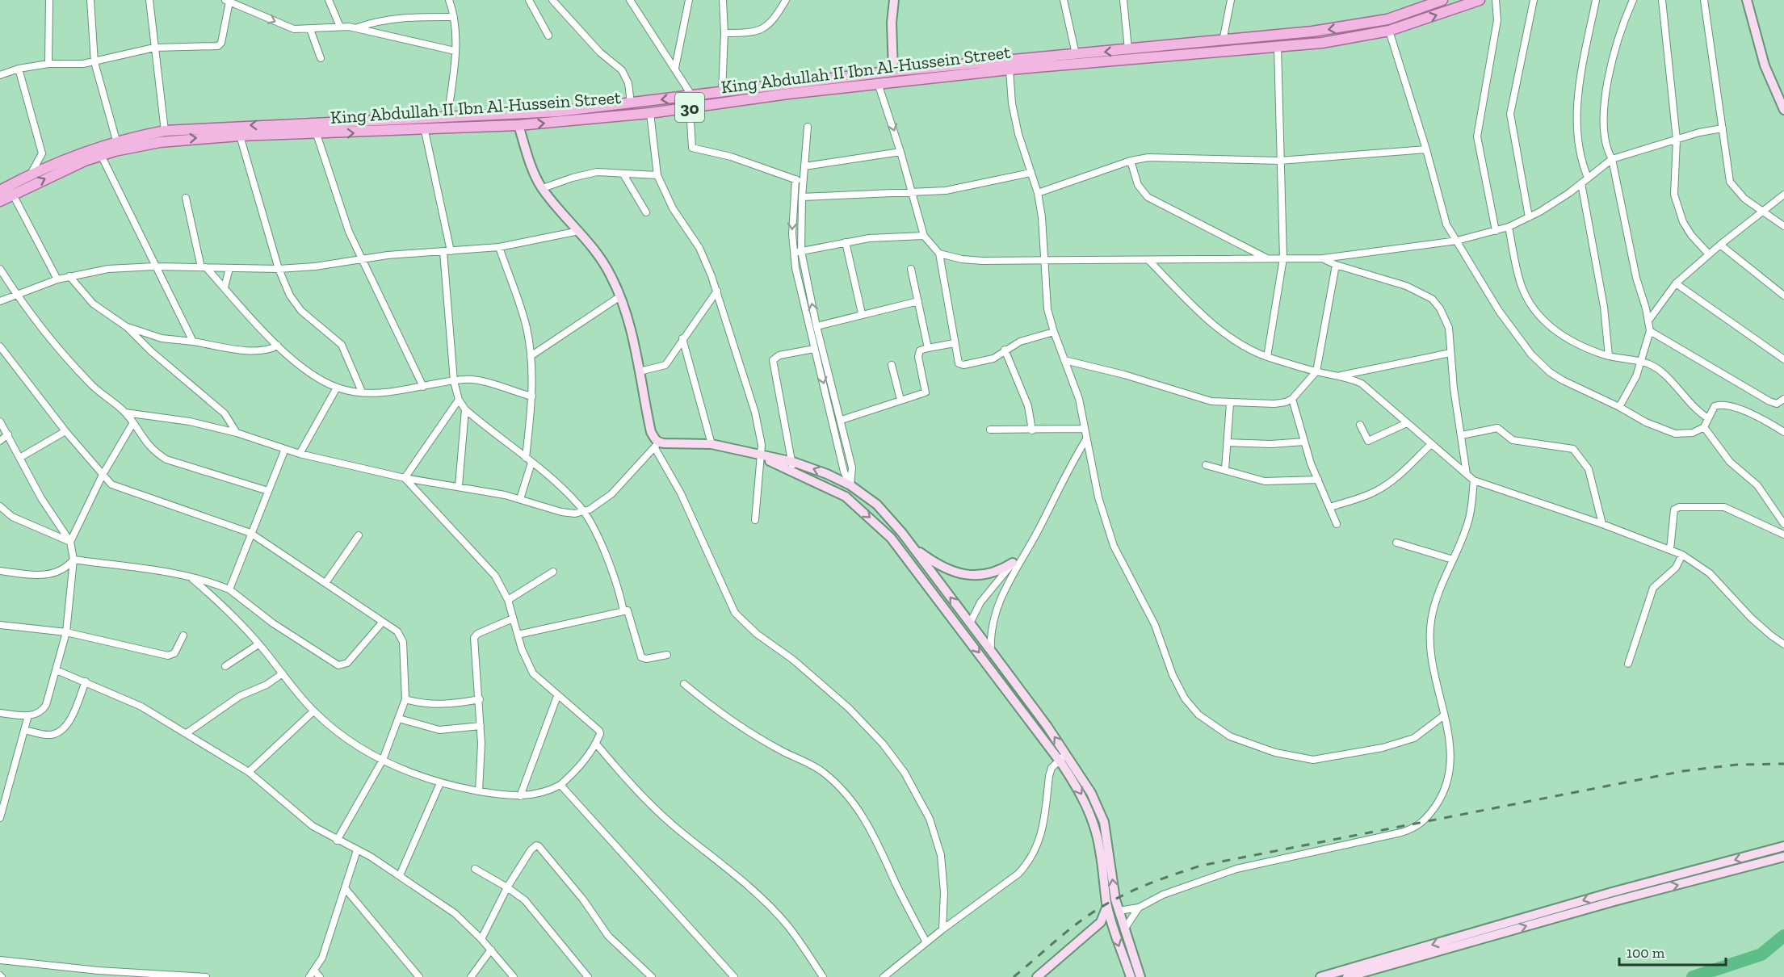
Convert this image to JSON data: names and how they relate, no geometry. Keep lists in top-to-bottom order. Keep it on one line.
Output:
{"streets":{"main road":["King Abdullah II Ibn Al-Hussein Street","30"]},"scale_bar":"100 m"}
